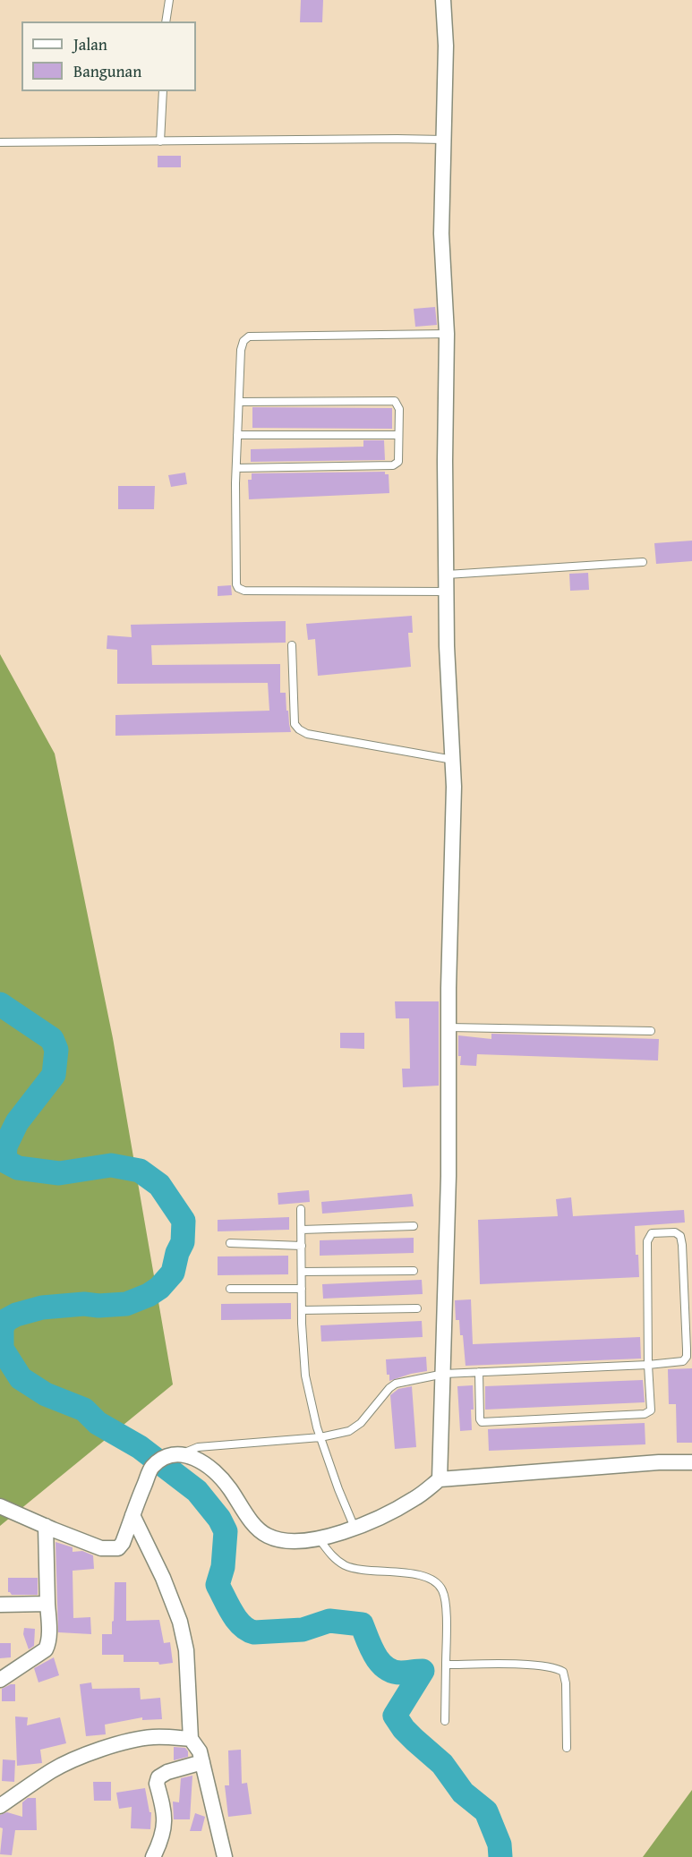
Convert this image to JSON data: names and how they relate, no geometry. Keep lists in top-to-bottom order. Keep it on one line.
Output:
{"legend":["Jalan","Bangunan"]}
